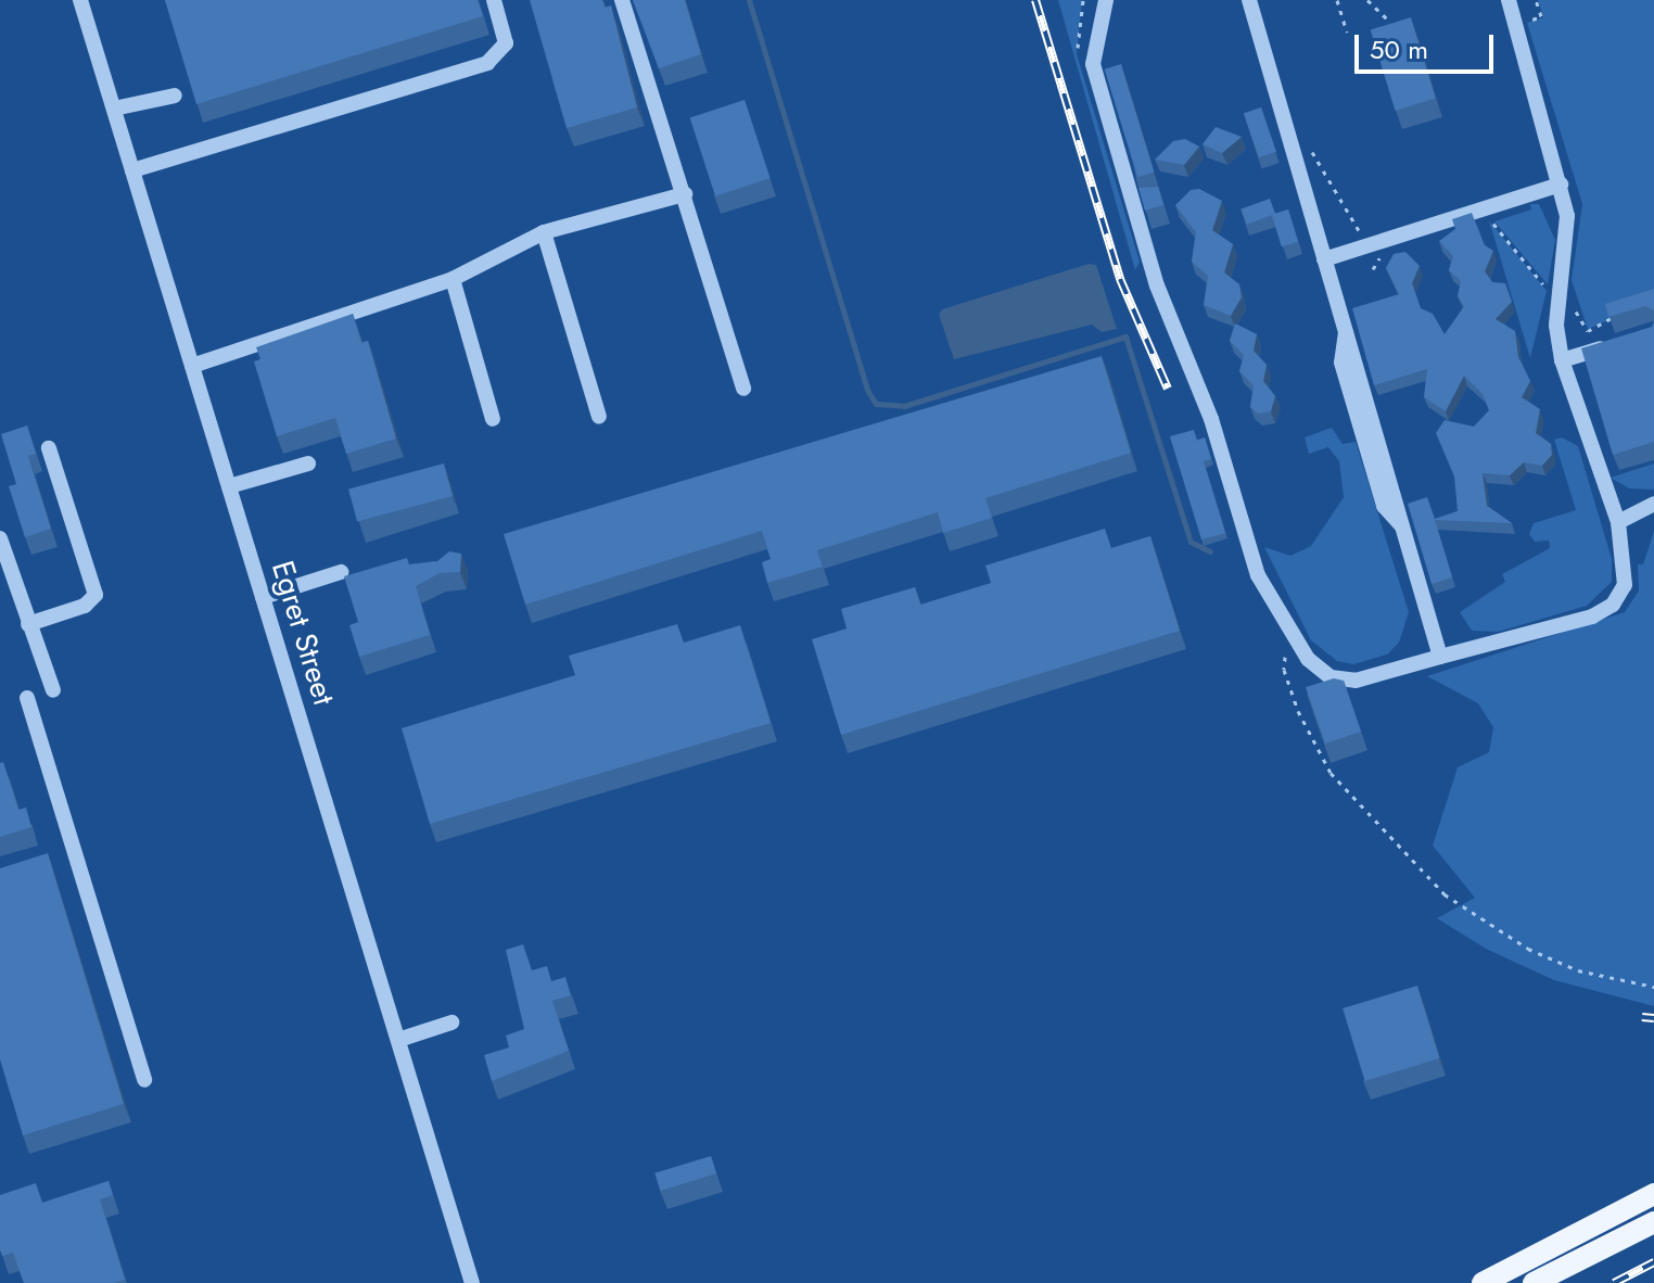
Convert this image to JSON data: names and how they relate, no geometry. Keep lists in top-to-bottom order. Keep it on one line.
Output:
{"streets":{"street":["Egret Street"]},"scale_bar":"50 m"}
